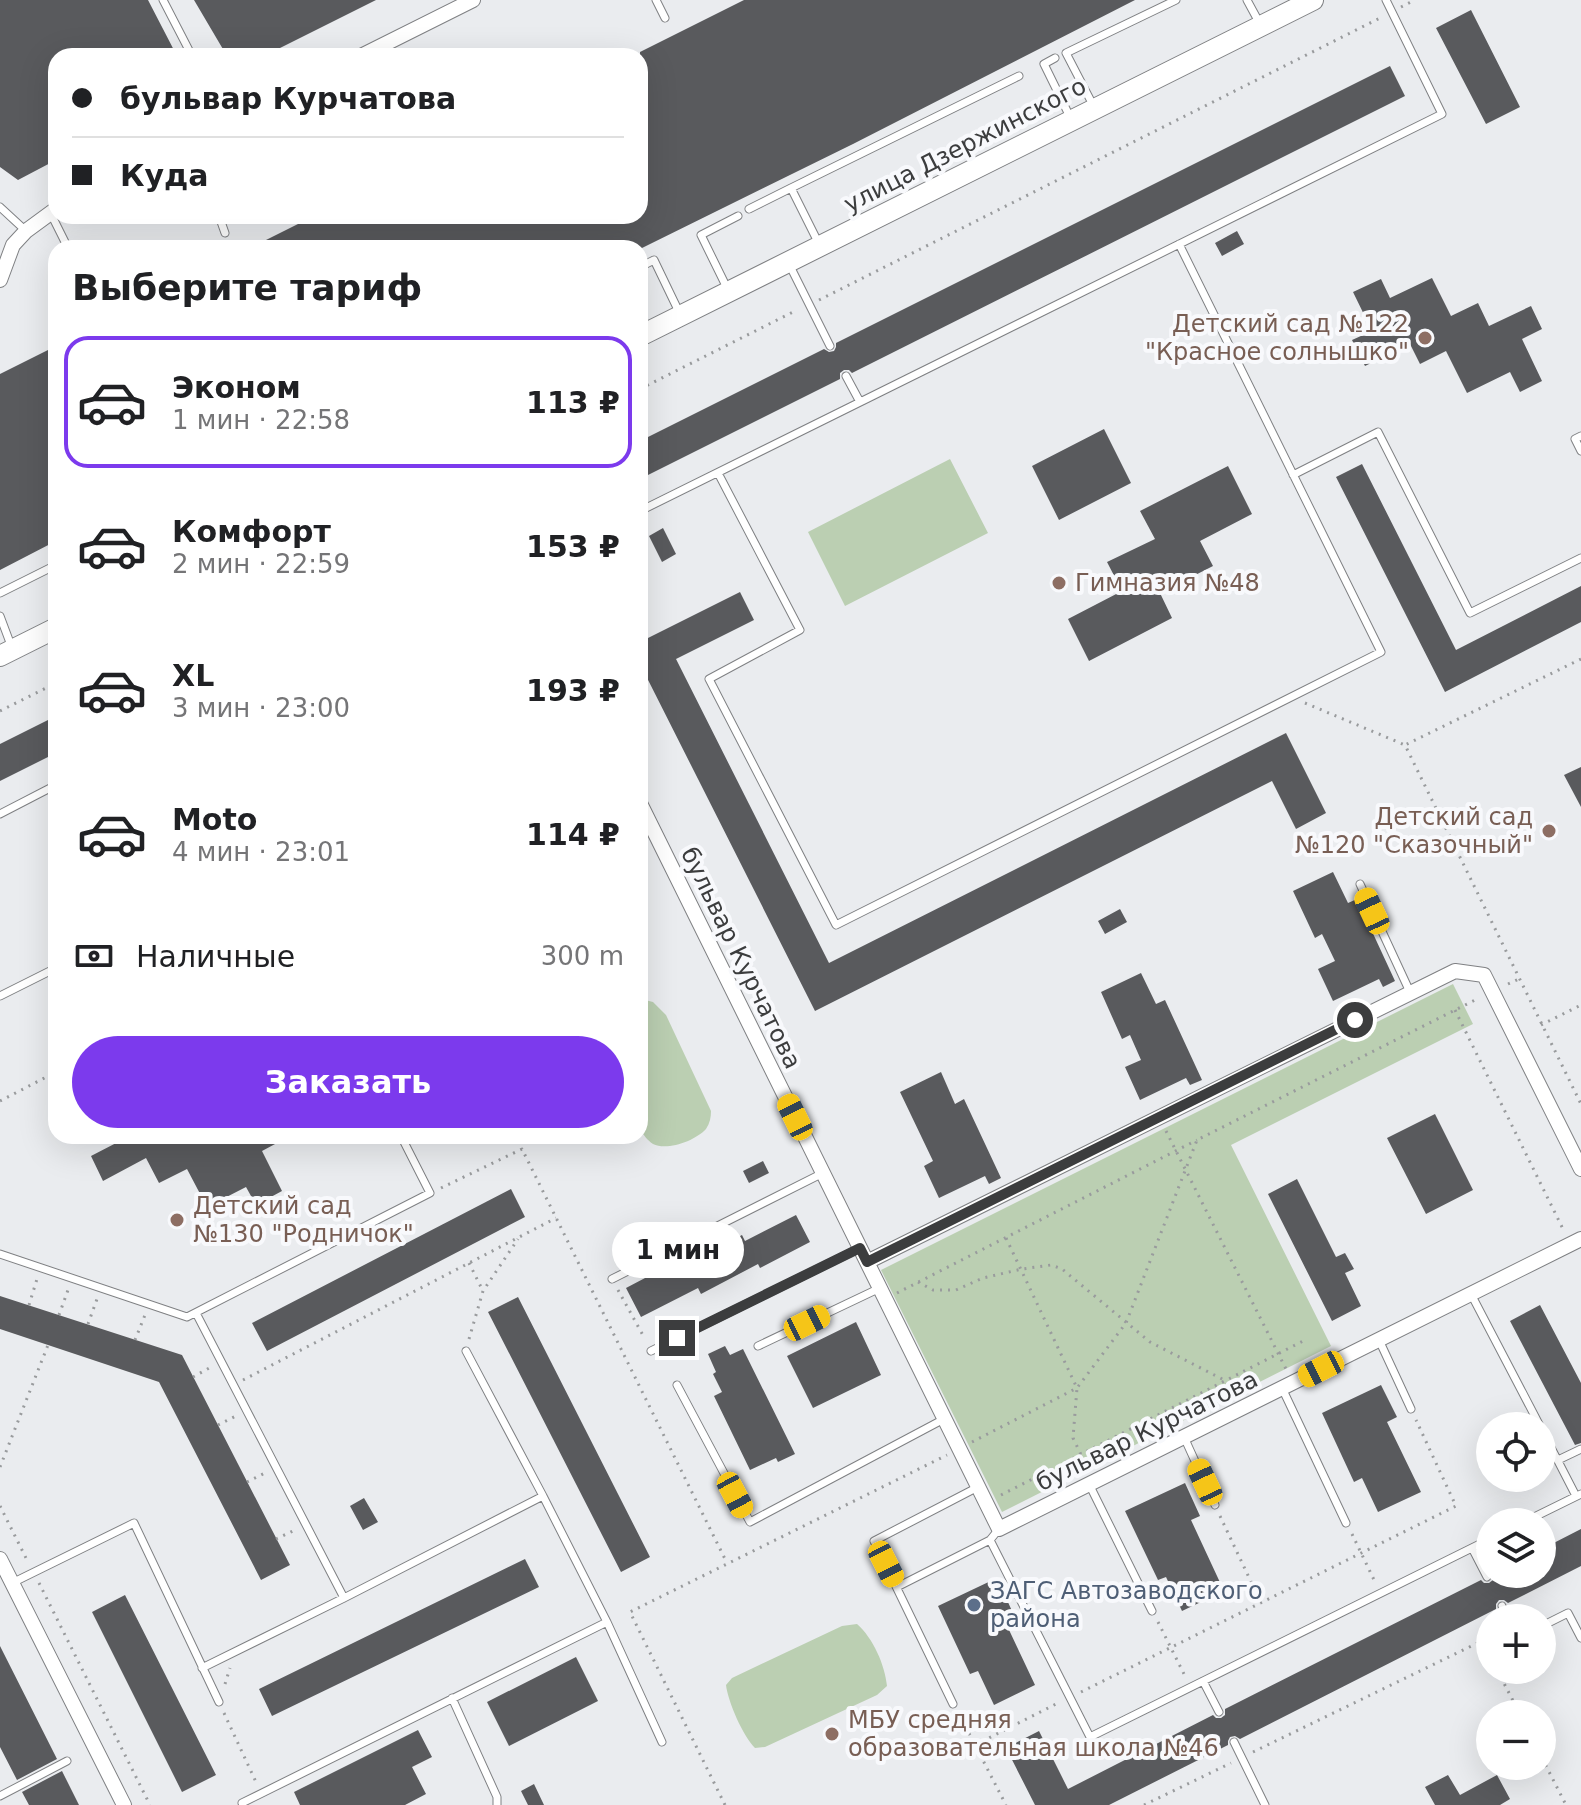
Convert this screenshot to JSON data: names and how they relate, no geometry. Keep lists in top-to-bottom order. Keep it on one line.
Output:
{"streets":{"main road":["улица Дзержинского"],"street":["бульвар Курчатова"]},"places":["Детский сад №122 \"Красное солнышко\"","Гимназия №48","Детский сад №120 \"Сказочный\"","Детский сад №130 \"Родничок\"","ЗАГС Автозаводского района","МБУ средняя образовательная школа №46"],"page":{"banner":["бульвар Курчатова","Куда"],"heading":"Выберите тариф","list":[{"name":"Эконом","note":"1 мин · 22:58","value":"113 ₽"},{"name":"Комфорт","note":"2 мин · 22:59","value":"153 ₽"},{"name":"XL","note":"3 мин · 23:00","value":"193 ₽"},{"name":"Moto","note":"4 мин · 23:01","value":"114 ₽"}],"pay":["Наличные","300 m"],"buttons":"Заказать","bubble":"1 мин","map_buttons":["+","−"]}}
